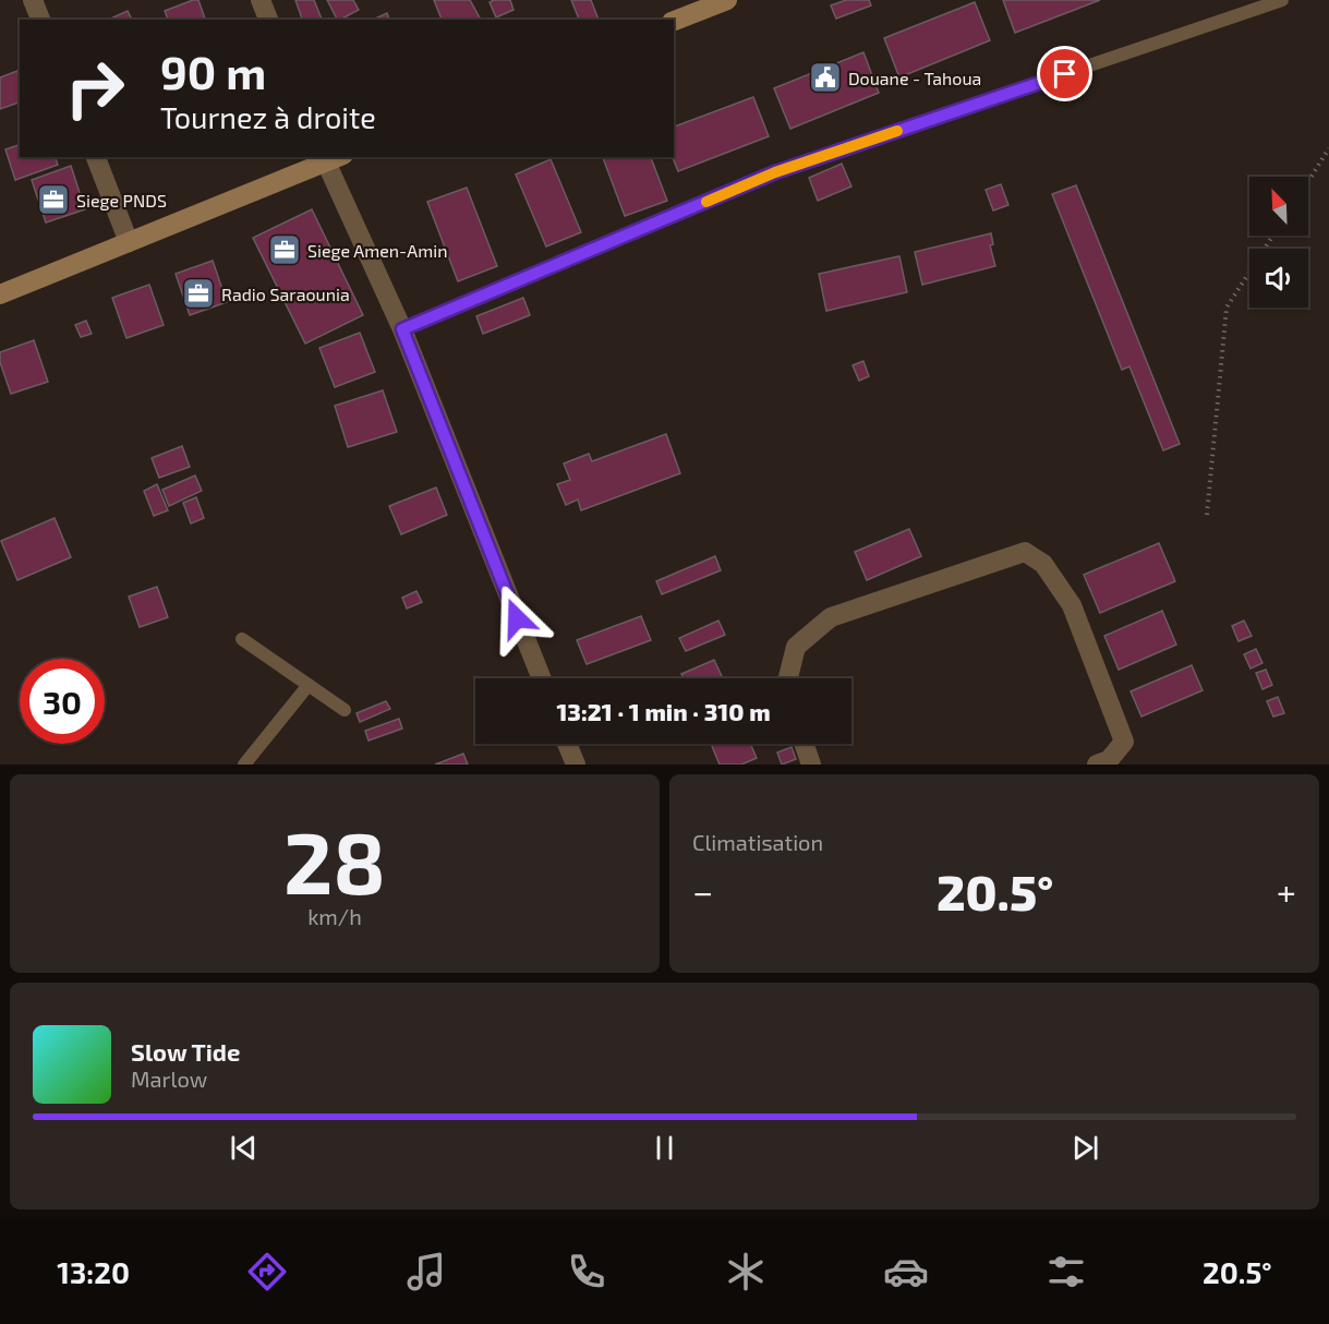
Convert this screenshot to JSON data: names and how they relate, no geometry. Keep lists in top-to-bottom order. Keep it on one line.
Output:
{"places":{"public building":["Douane - Tahoua"],"office":["Siege PNDS","Siege Amen-Amin","Radio Saraounia"]},"north":"top left","page":{"turn":["90 m","Tournez à droite"],"limit":"30","trip":"13:21 · 1 min · 310 m","tile":[["28","km/h"],"Climatisation"],"heat":["−","20.5°","+"],"song":["Slow Tide","Marlow"],"tabs":["13:20","20.5°"]}}
